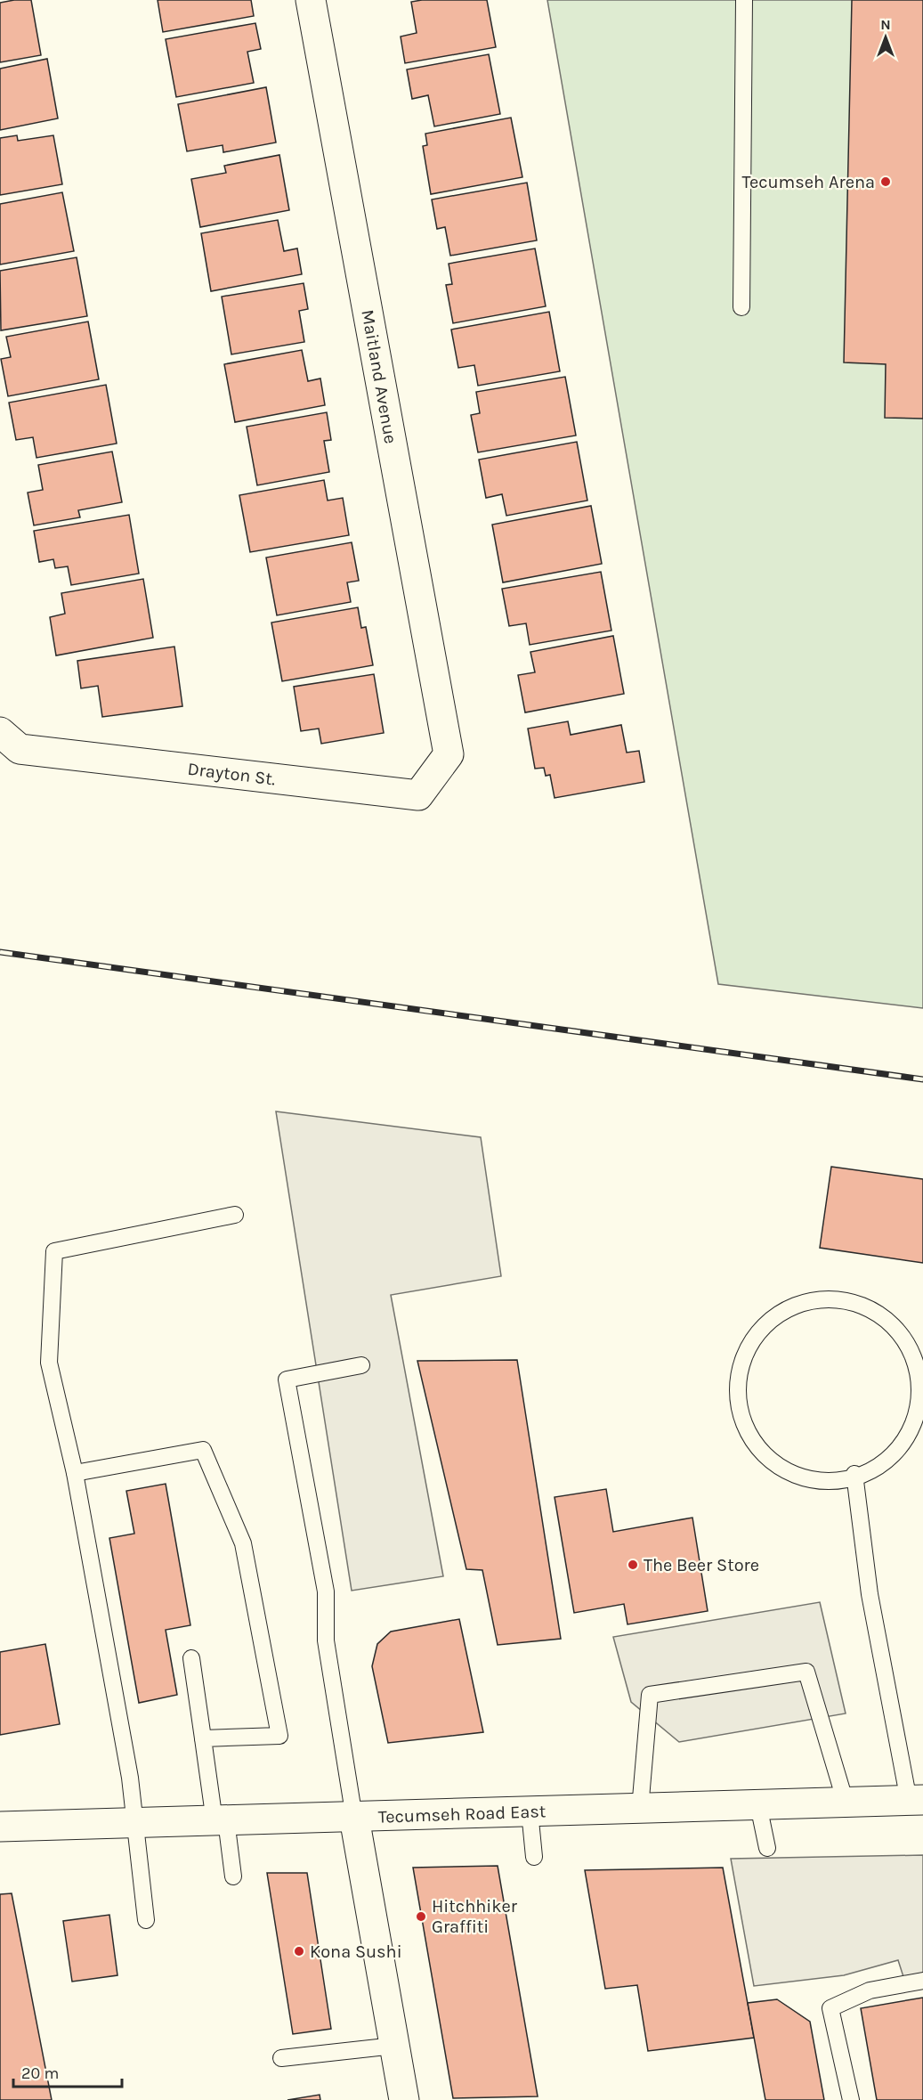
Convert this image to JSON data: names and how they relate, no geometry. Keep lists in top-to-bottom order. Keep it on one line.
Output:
{"streets":{"street":["Maitland Avenue","Drayton St.","Tecumseh Road East"]},"crossings":[["Maitland Avenue","Drayton St."]],"places":["Tecumseh Arena","The Beer Store","Hitchhiker Graffiti","Kona Sushi"],"scale_bar":"20 m","north":"top"}
